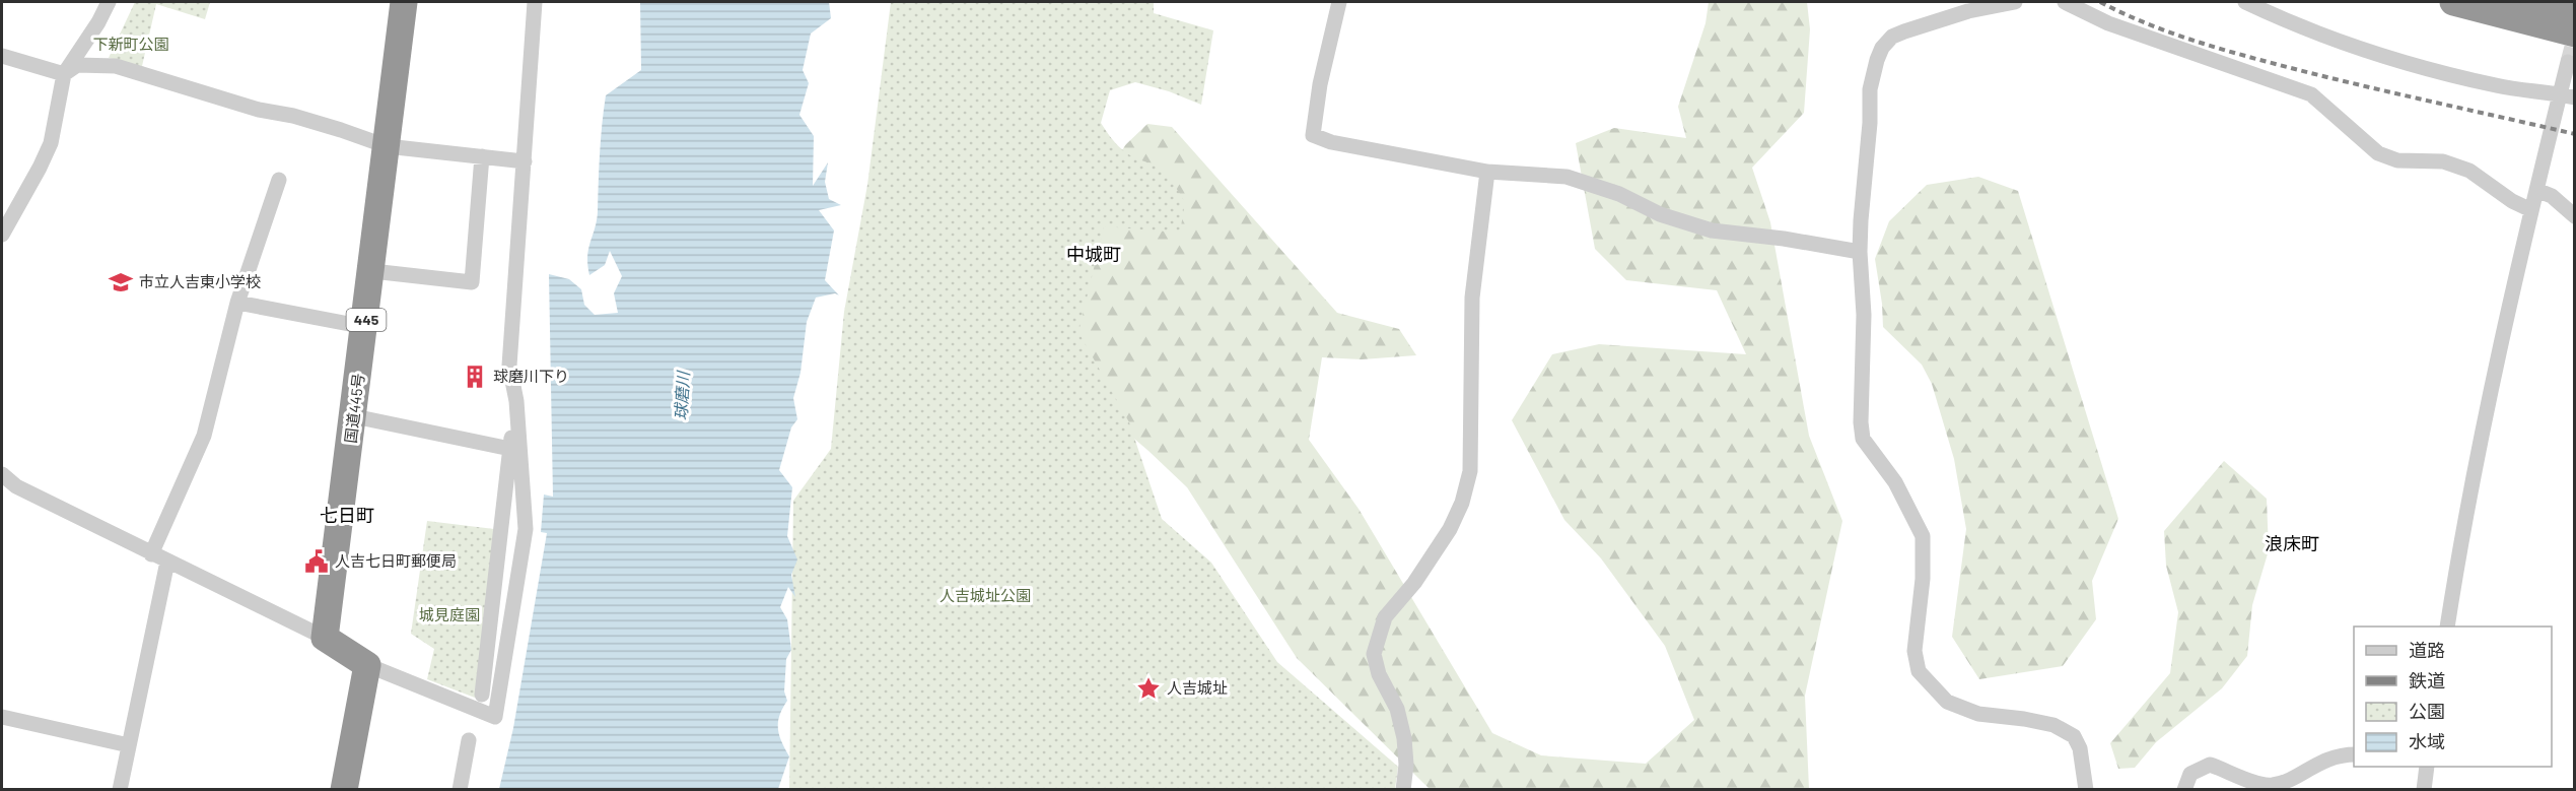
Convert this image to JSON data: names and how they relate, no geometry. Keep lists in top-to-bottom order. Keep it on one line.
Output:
{"streets":{"highway":["445","国道445号"]},"districts":["中城町","七日町","浪床町"],"water":["球磨川"],"parks":["下新町公園","人吉城址公園","城見庭園"],"places":{"school or university":["市立人吉東小学校"],"building":["球磨川下り"],"public building":["人吉七日町郵便局"],"place":["人吉城址"]},"legend":["道路","鉄道","公園","水域"]}
